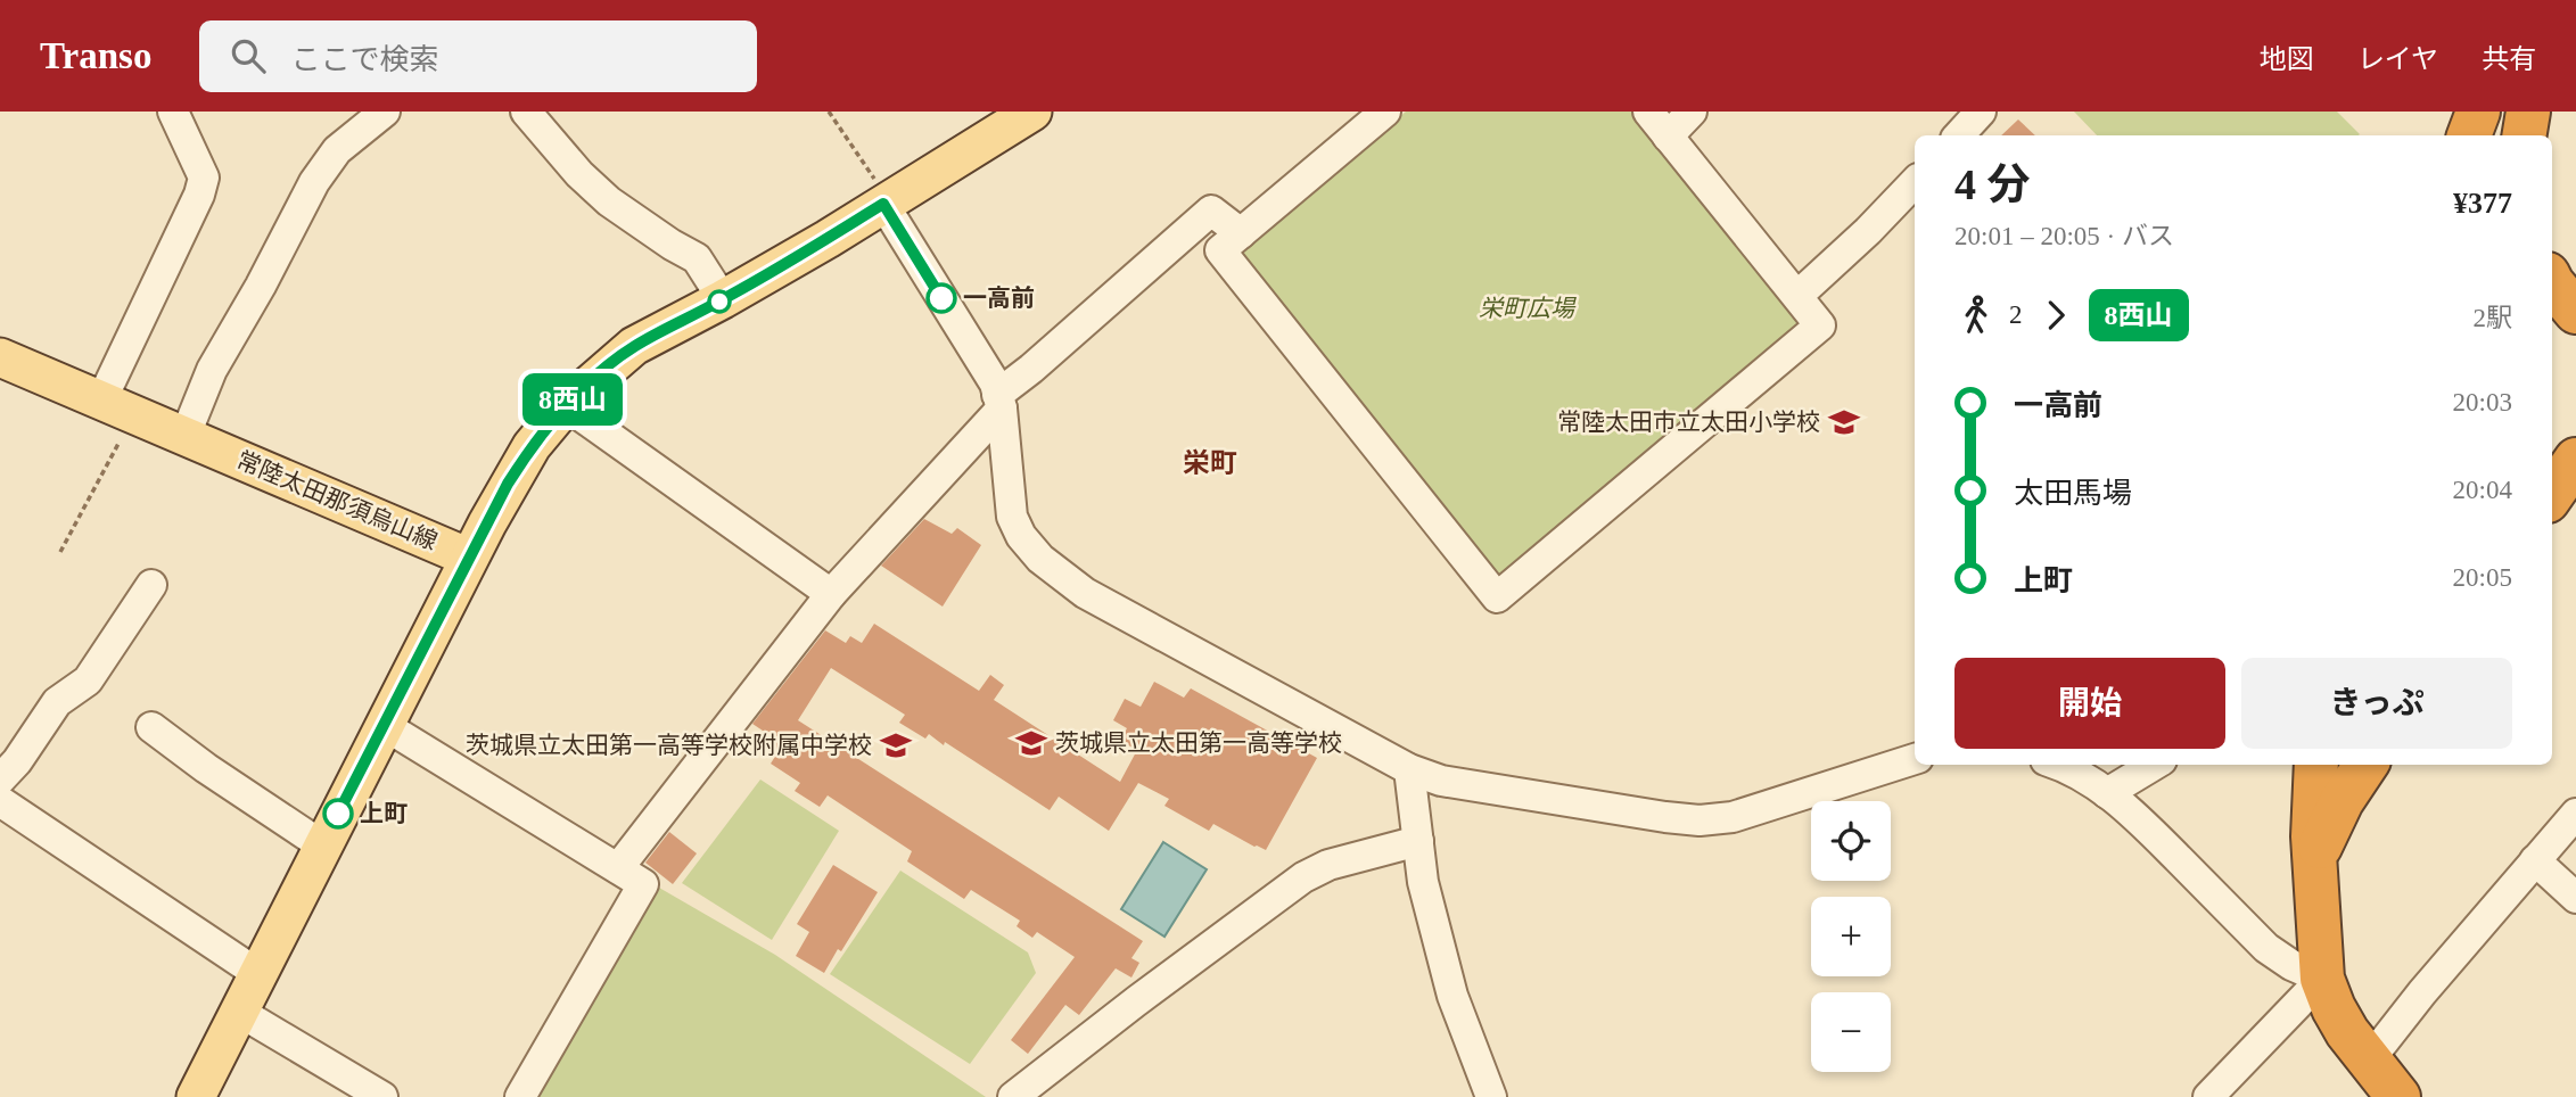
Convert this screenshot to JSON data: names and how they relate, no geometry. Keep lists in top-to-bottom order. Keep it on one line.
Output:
{"streets":{"main road":["常陸太田那須烏山線"]},"districts":["栄町"],"parks":["栄町広場"],"places":{"other":["一高前","上町"],"school or university":["常陸太田市立太田小学校","茨城県立太田第一高等学校","茨城県立太田第一高等学校附属中学校"]},"lines":["bus line 8西山"],"page":{"header":"Transo","search":"ここで検索","nav":["地図","レイヤ","共有"],"on_map":"8西山","heading":["4 分","20:01 – 20:05 · バス","¥377"],"legs":["2","8西山","2駅"],"list":[{"name":"一高前","value":"20:03"},{"name":"太田馬場","value":"20:04"},{"name":"上町","value":"20:05"}],"buttons":["開始","きっぷ"],"map_buttons":["+","−"]}}
